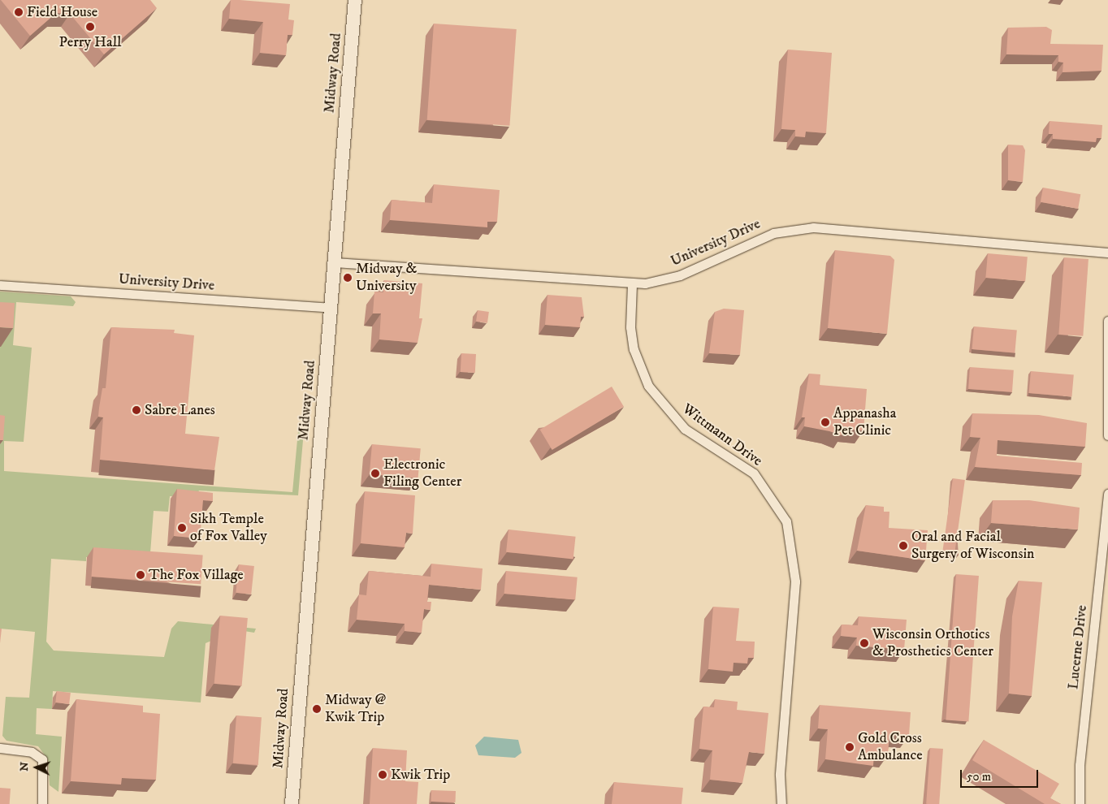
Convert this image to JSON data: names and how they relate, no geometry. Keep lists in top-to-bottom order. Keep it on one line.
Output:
{"streets":{"main road":["Midway Road"],"street":["University Drive","Wittmann Drive","Lucerne Drive"]},"crossings":[["Midway Road","University Drive"],["University Drive","Wittmann Drive"]],"places":["Field House","Perry Hall","Midway & University","Sabre Lanes","Appanasha Pet Clinic","Electronic Filing Center","Sikh Temple of Fox Valley","Oral and Facial Surgery of Wisconsin","The Fox Village","Wisconsin Orthotics & Prosthetics Center","Midway @ Kwik Trip","Gold Cross Ambulance","Kwik Trip"],"scale_bar":"50 m","north":"left"}
